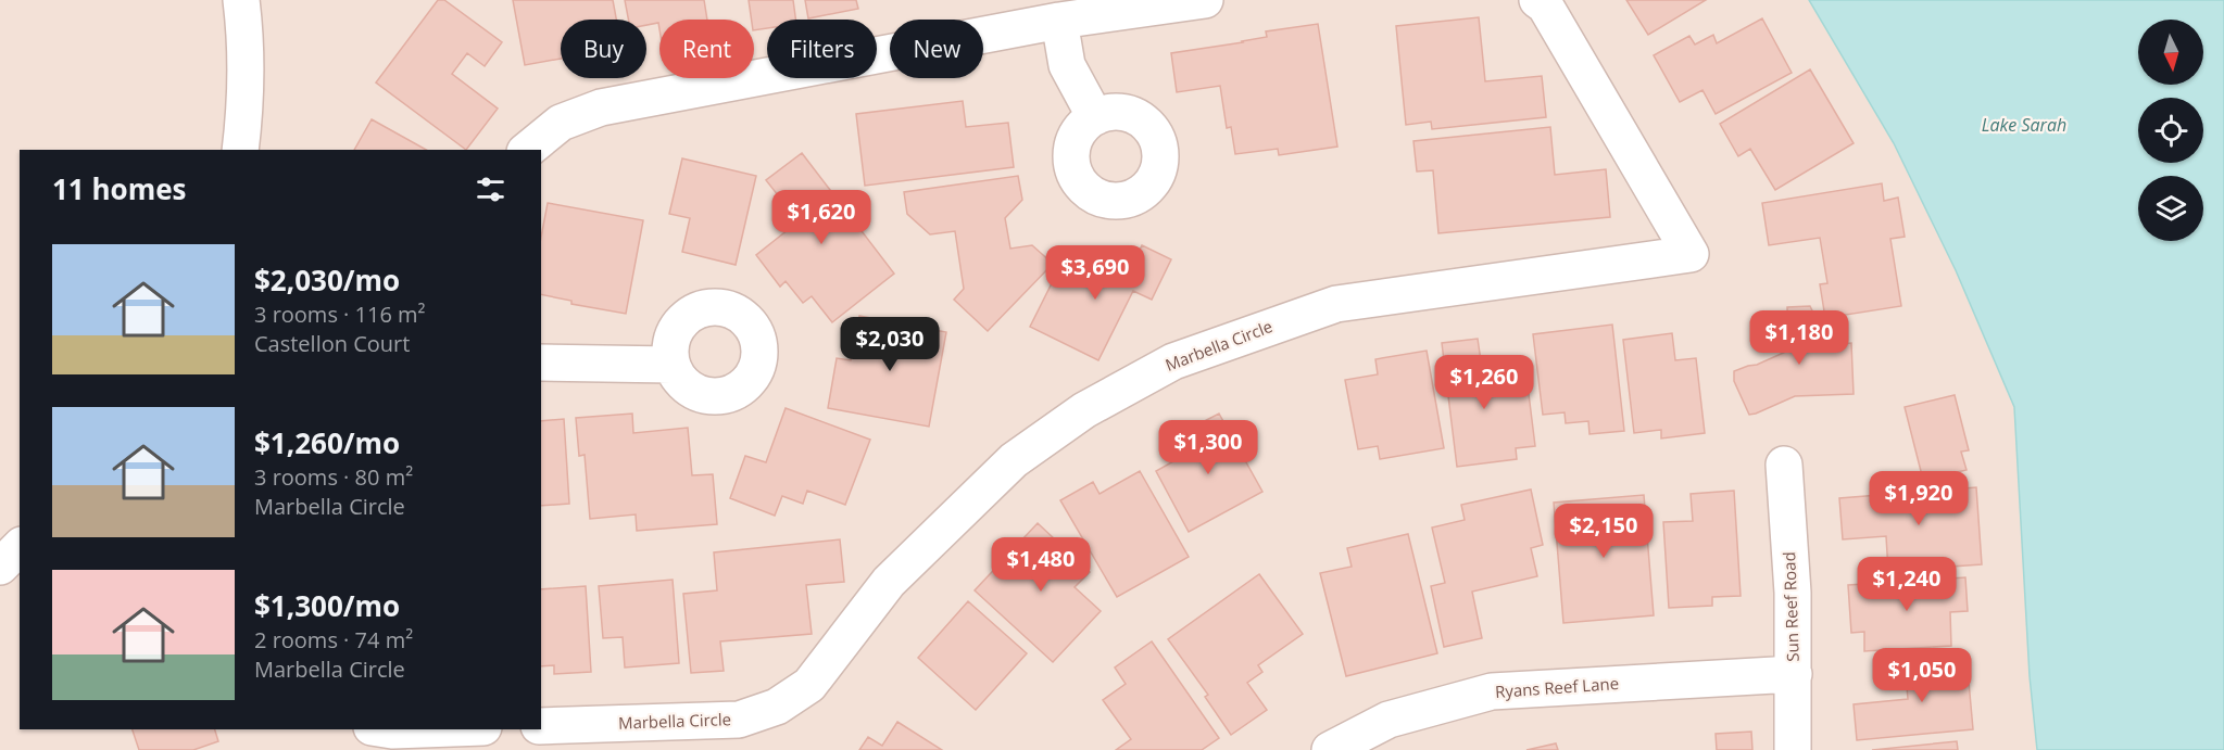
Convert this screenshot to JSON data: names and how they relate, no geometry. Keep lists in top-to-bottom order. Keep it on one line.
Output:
{"streets":{"street":["Marbella Circle","Sun Reef Road","Ryans Reef Lane"]},"crossings":[["Sun Reef Road","Ryans Reef Lane"]],"water":["Lake Sarah"],"north":"bottom","page":{"chip":["Buy","Rent","Filters","New"],"heading":"11 homes","price":["$1,620","$3,690","$1,180","$2,030","$1,260","$1,300","$1,920","$2,150","$1,480","$1,240","$1,050"],"list":[{"name":"$2,030/mo","note":"3 rooms · 116 m² · Castellon Court"},{"name":"$1,260/mo","note":"3 rooms · 80 m² · Marbella Circle"},{"name":"$1,300/mo","note":"2 rooms · 74 m² · Marbella Circle"}]}}
